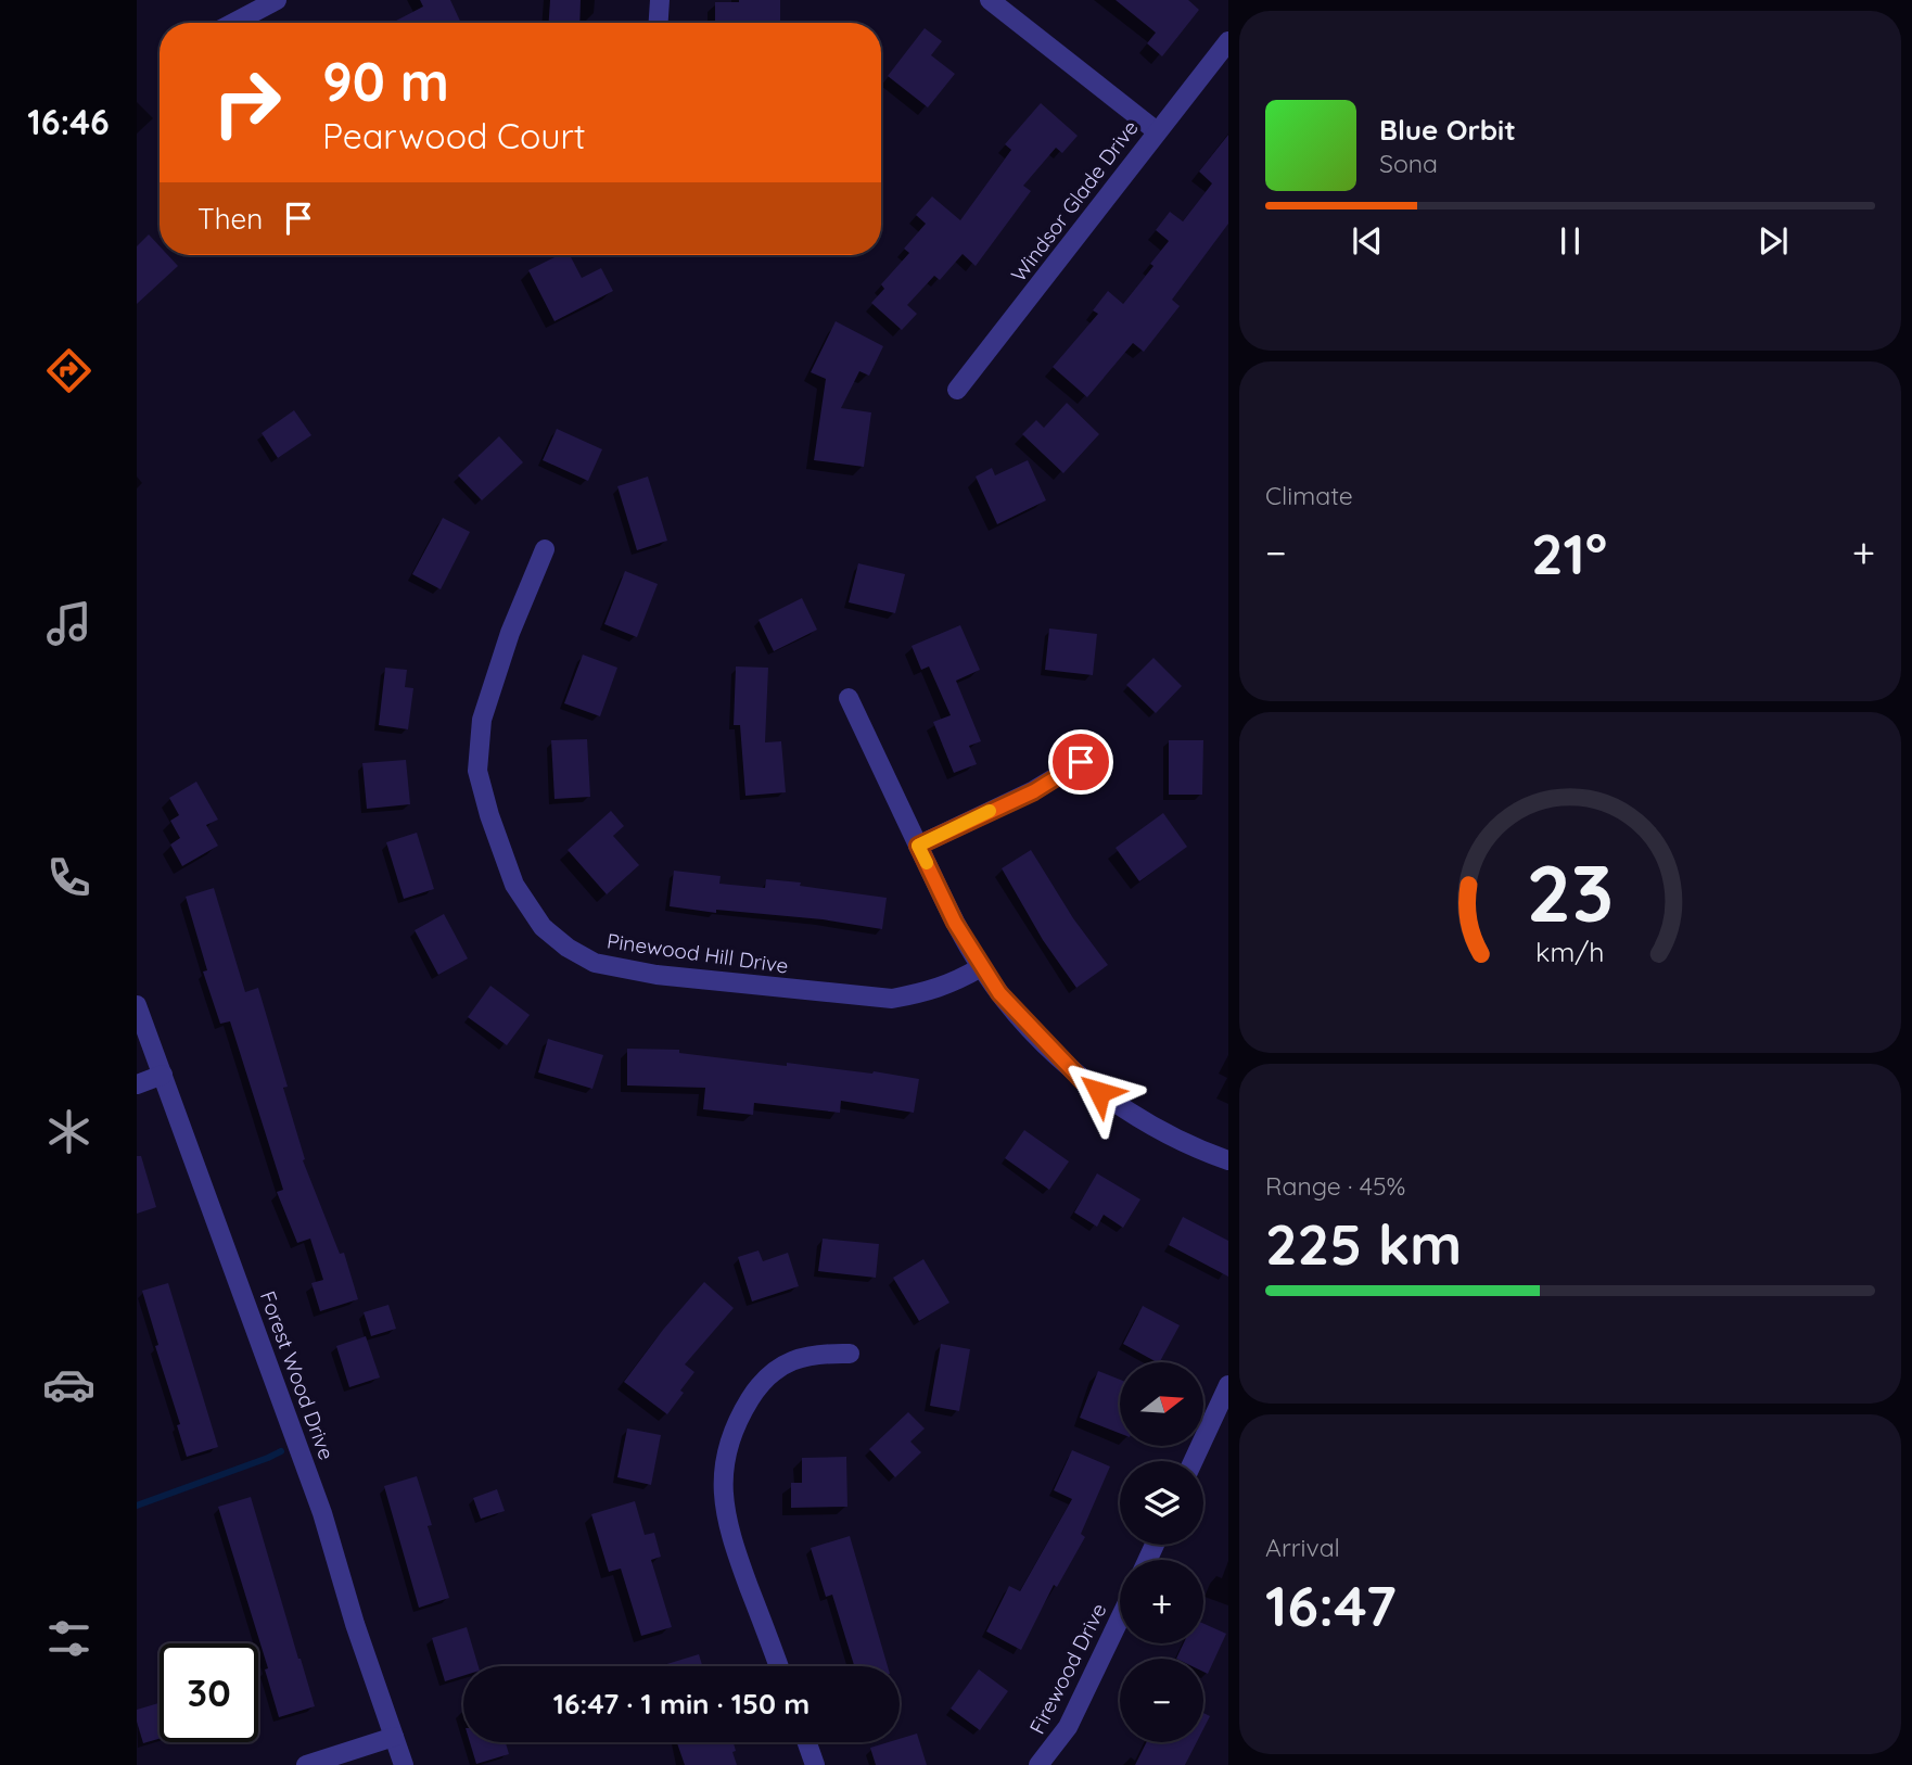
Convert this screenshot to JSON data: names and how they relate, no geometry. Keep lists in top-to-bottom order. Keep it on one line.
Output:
{"streets":{"street":["Windsor Glade Drive","Pinewood Hill Drive","Forest Wood Drive","Firewood Drive"]},"north":"right","page":{"tabs":"16:46","turn":["90 m","Pearwood Court"],"song":["Blue Orbit","Sona"],"then":"Then","tile":["Climate",["Range · 45%","225 km"],["Arrival","16:47"]],"heat":["−","21°","+"],"map_buttons":["+","−"],"limit":"30","trip":"16:47 · 1 min · 150 m","gauge":["23","km/h"]}}
